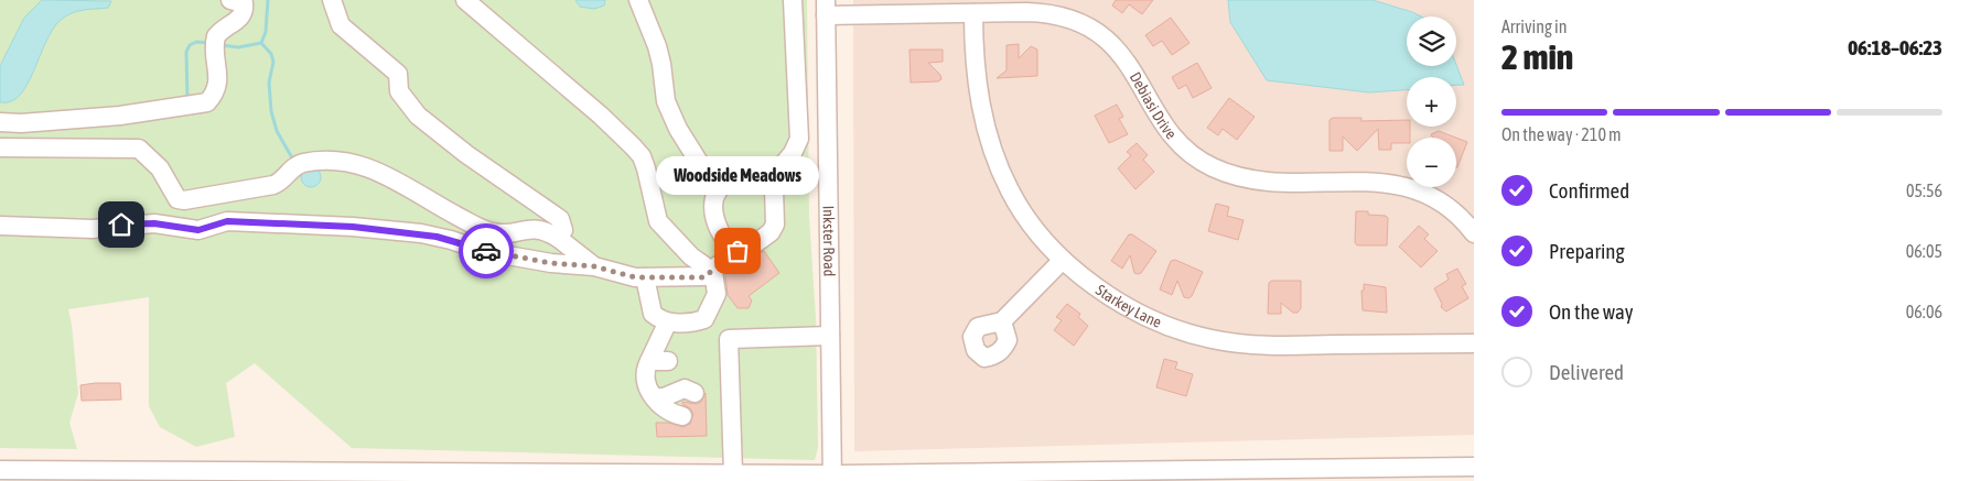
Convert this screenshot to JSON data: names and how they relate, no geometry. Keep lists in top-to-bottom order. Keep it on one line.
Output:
{"streets":{"street":["Debiasi Drive","Inkster Road","Starkey Lane"]},"crossings":[["Debiasi Drive","Inkster Road"],["Debiasi Drive","Starkey Lane"]],"places":["Woodside Meadows"],"page":{"heading":["2 min","Arriving in","06:18–06:23"],"map_buttons":["+","−"],"bar":"On the way · 210 m","bubble":"Woodside Meadows","list":[["Confirmed","05:56"],["Preparing","06:05"],["On the way","06:06"],"Delivered"]}}
